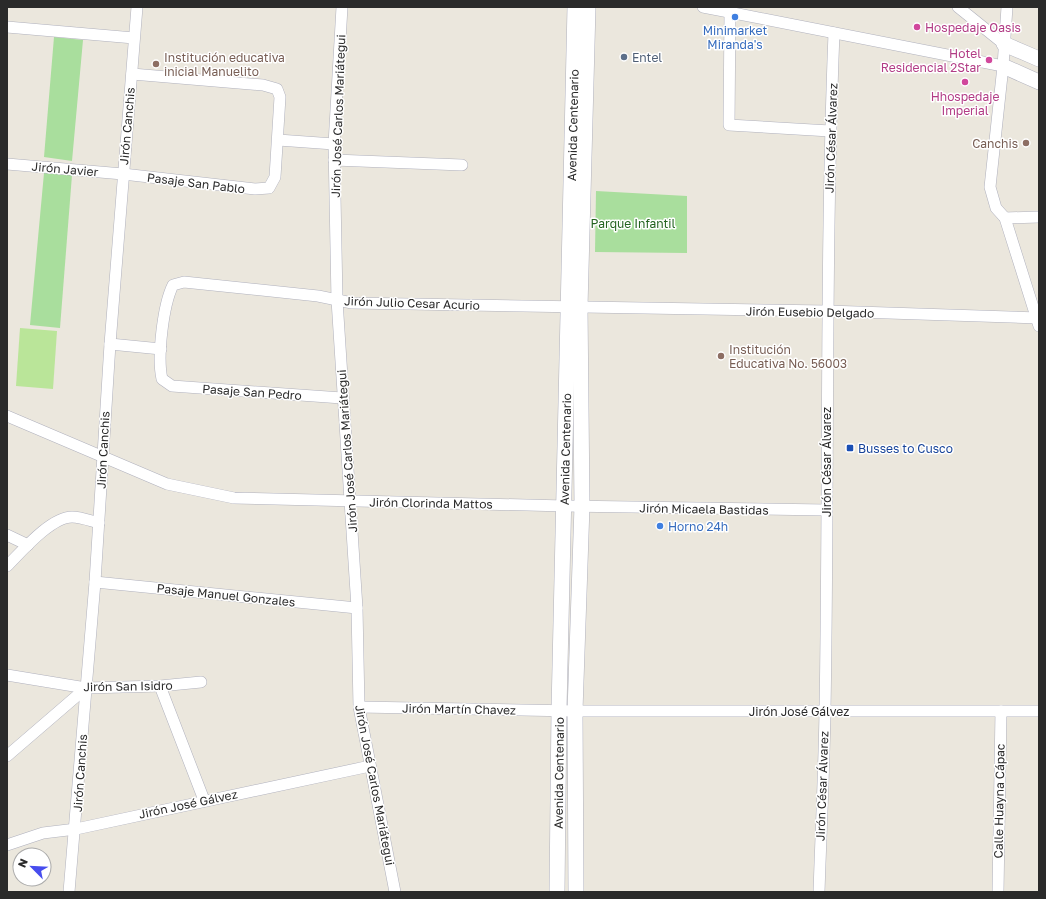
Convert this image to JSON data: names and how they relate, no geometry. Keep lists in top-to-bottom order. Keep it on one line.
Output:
{"streets":{"street":["Jirón José Carlos Mariátegui","Jirón Canchis","Avenida Centenario","Jirón César Álvarez","Jirón Javier","Pasaje San Pablo","Jirón Julio Cesar Acurio","Jirón Eusebio Delgado","Pasaje San Pedro","Jirón Clorinda Mattos","Jirón Micaela Bastidas","Pasaje Manuel Gonzales","Jirón San Isidro","Jirón Martín Chavez","Jirón José Gálvez","Calle Huayna Cápac"]},"crossings":[["Jirón José Carlos Mariátegui","Jirón Julio Cesar Acurio"],["Jirón José Carlos Mariátegui","Pasaje San Pedro"],["Jirón José Carlos Mariátegui","Jirón Clorinda Mattos"],["Jirón José Carlos Mariátegui","Pasaje Manuel Gonzales"],["Jirón José Carlos Mariátegui","Jirón Martín Chavez"],["Jirón José Carlos Mariátegui","Jirón José Gálvez"],["Jirón Canchis","Jirón Javier"],["Jirón Canchis","Pasaje San Pablo"],["Jirón Canchis","Jirón Clorinda Mattos"],["Jirón Canchis","Pasaje Manuel Gonzales"],["Jirón Canchis","Jirón San Isidro"],["Jirón Canchis","Jirón José Gálvez"],["Avenida Centenario","Jirón Julio Cesar Acurio"],["Avenida Centenario","Jirón Eusebio Delgado"],["Avenida Centenario","Jirón Clorinda Mattos"],["Avenida Centenario","Jirón Martín Chavez"],["Avenida Centenario","Jirón José Gálvez"],["Jirón César Álvarez","Jirón Eusebio Delgado"],["Jirón César Álvarez","Jirón Micaela Bastidas"],["Jirón César Álvarez","Jirón José Gálvez"],["Jirón Javier","Pasaje San Pablo"],["Jirón Julio Cesar Acurio","Jirón Eusebio Delgado"],["Jirón Julio Cesar Acurio","Pasaje San Pedro"],["Jirón Clorinda Mattos","Jirón Micaela Bastidas"],["Jirón Martín Chavez","Jirón José Gálvez"],["Jirón José Gálvez","Calle Huayna Cápac"]],"parks":["Parque Infantil"],"places":{"other":["Minimarket Miranda's","Hospedaje Oasis","Entel","Hotel Residencial 2Star","Institución educativa inicial Manuelito","Hhospedaje Imperial","Canchis","Institución Educativa No. 56003","Horno 24h"],"transit":["Busses to Cusco"]},"north":"top left"}
